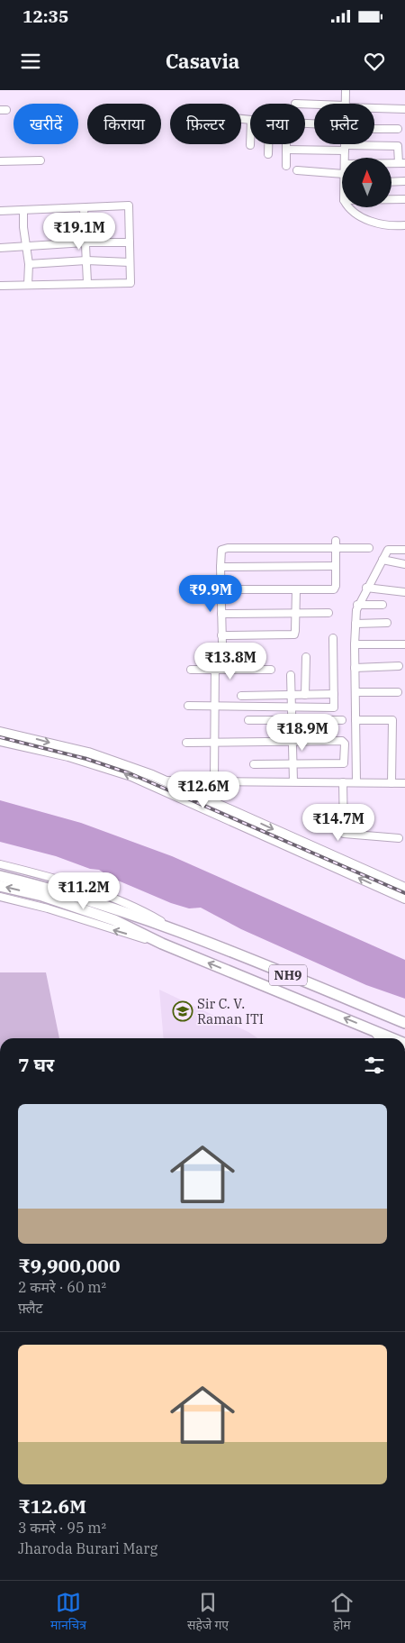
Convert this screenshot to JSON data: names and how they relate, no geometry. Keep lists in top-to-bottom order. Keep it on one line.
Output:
{"streets":{"highway":["NH9"]},"places":{"school or university":["Sir C. V. Raman ITI"]},"north":"top","page":{"status":"12:35","header":"Casavia","chip":["खरीदें","किराया","फ़िल्टर","नया","फ़्लैट"],"price":["₹19.1M","₹9.9M","₹13.8M","₹18.9M","₹12.6M","₹14.7M","₹11.2M"],"heading":"7 घर","list":[{"name":"₹9,900,000","note":"2 कमरे · 60 m² · फ़्लैट"},{"name":"₹12.6M","note":"3 कमरे · 95 m² · Jharoda Burari Marg"}],"tabs":["मानचित्र","सहेजे गए","होम"]}}
